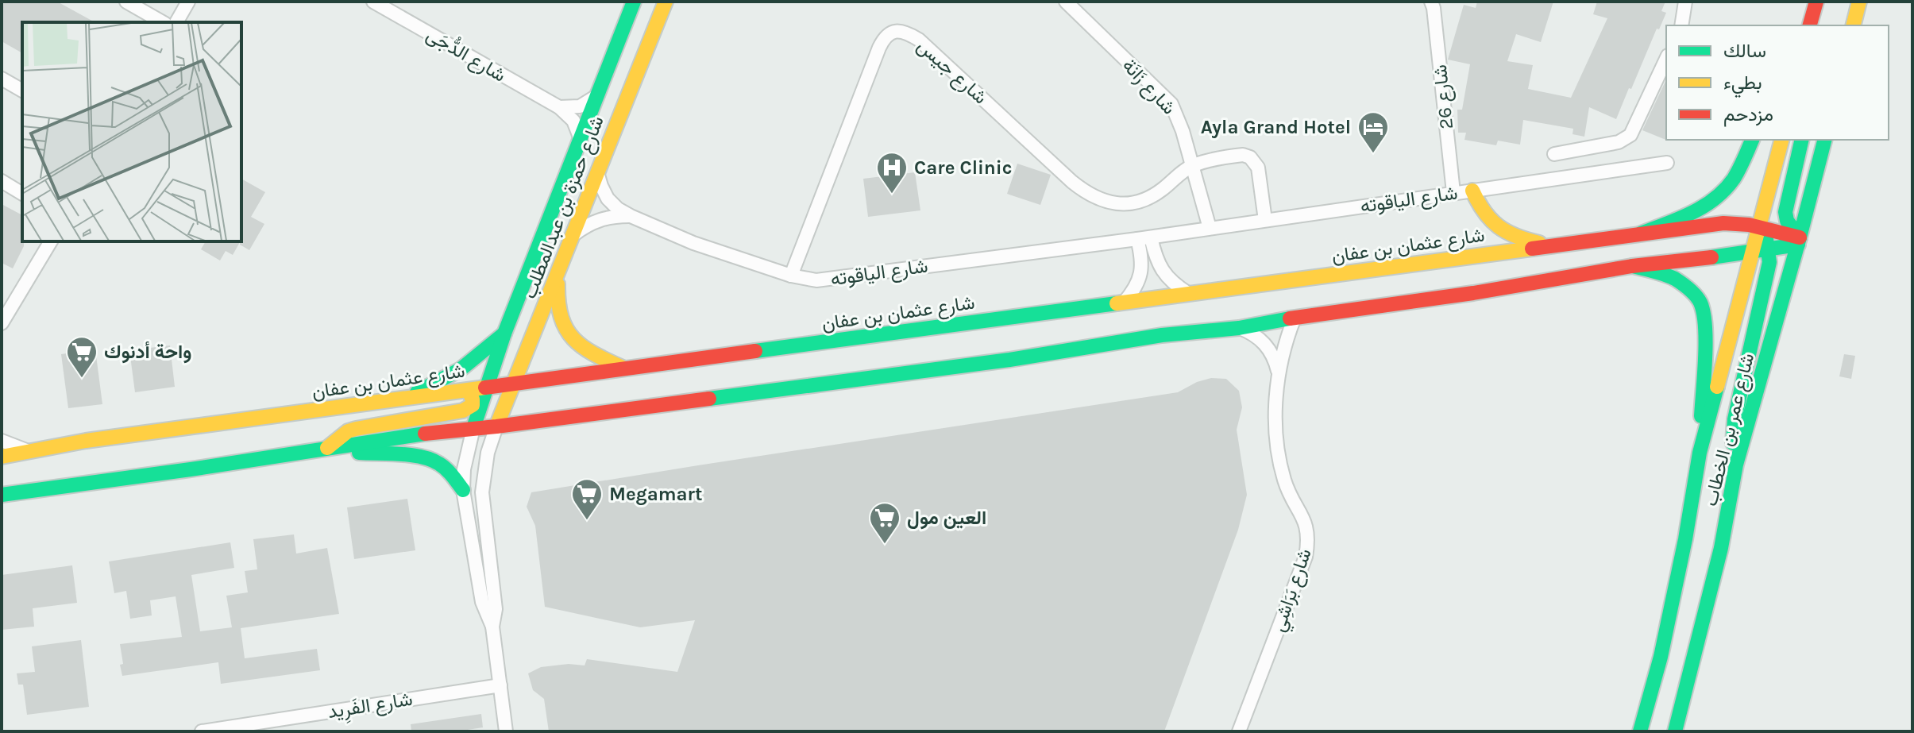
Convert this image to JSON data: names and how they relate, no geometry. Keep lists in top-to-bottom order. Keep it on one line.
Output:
{"streets":{"main road":["شارع حمزة بن عبدالمطلب","شارع عثمان بن عفان","شارع عمر بن الخطاب"],"street":["شارع الدُّجَى","شارع جيس","شارع زَانَة","شارع 26","شارع الياقوته","شارع بَرَاشِي","شارع الفَرِيد"]},"crossings":[["شارع الدُّجَى","شارع حمزة بن عبدالمطلب"],["شارع جيس","شارع زَانَة"],["شارع جيس","شارع الياقوته"],["شارع زَانَة","شارع الياقوته"],["شارع 26","شارع الياقوته"],["شارع الياقوته","شارع حمزة بن عبدالمطلب"],["شارع حمزة بن عبدالمطلب","شارع عثمان بن عفان"],["شارع عثمان بن عفان","شارع عمر بن الخطاب"]],"places":{"hotel":["Ayla Grand Hotel"],"hospital":["Care Clinic"],"supermarket":["واحة أدنوك","Megamart","العين مول"]},"legend":["سالك","بطيء","مزدحم"]}
